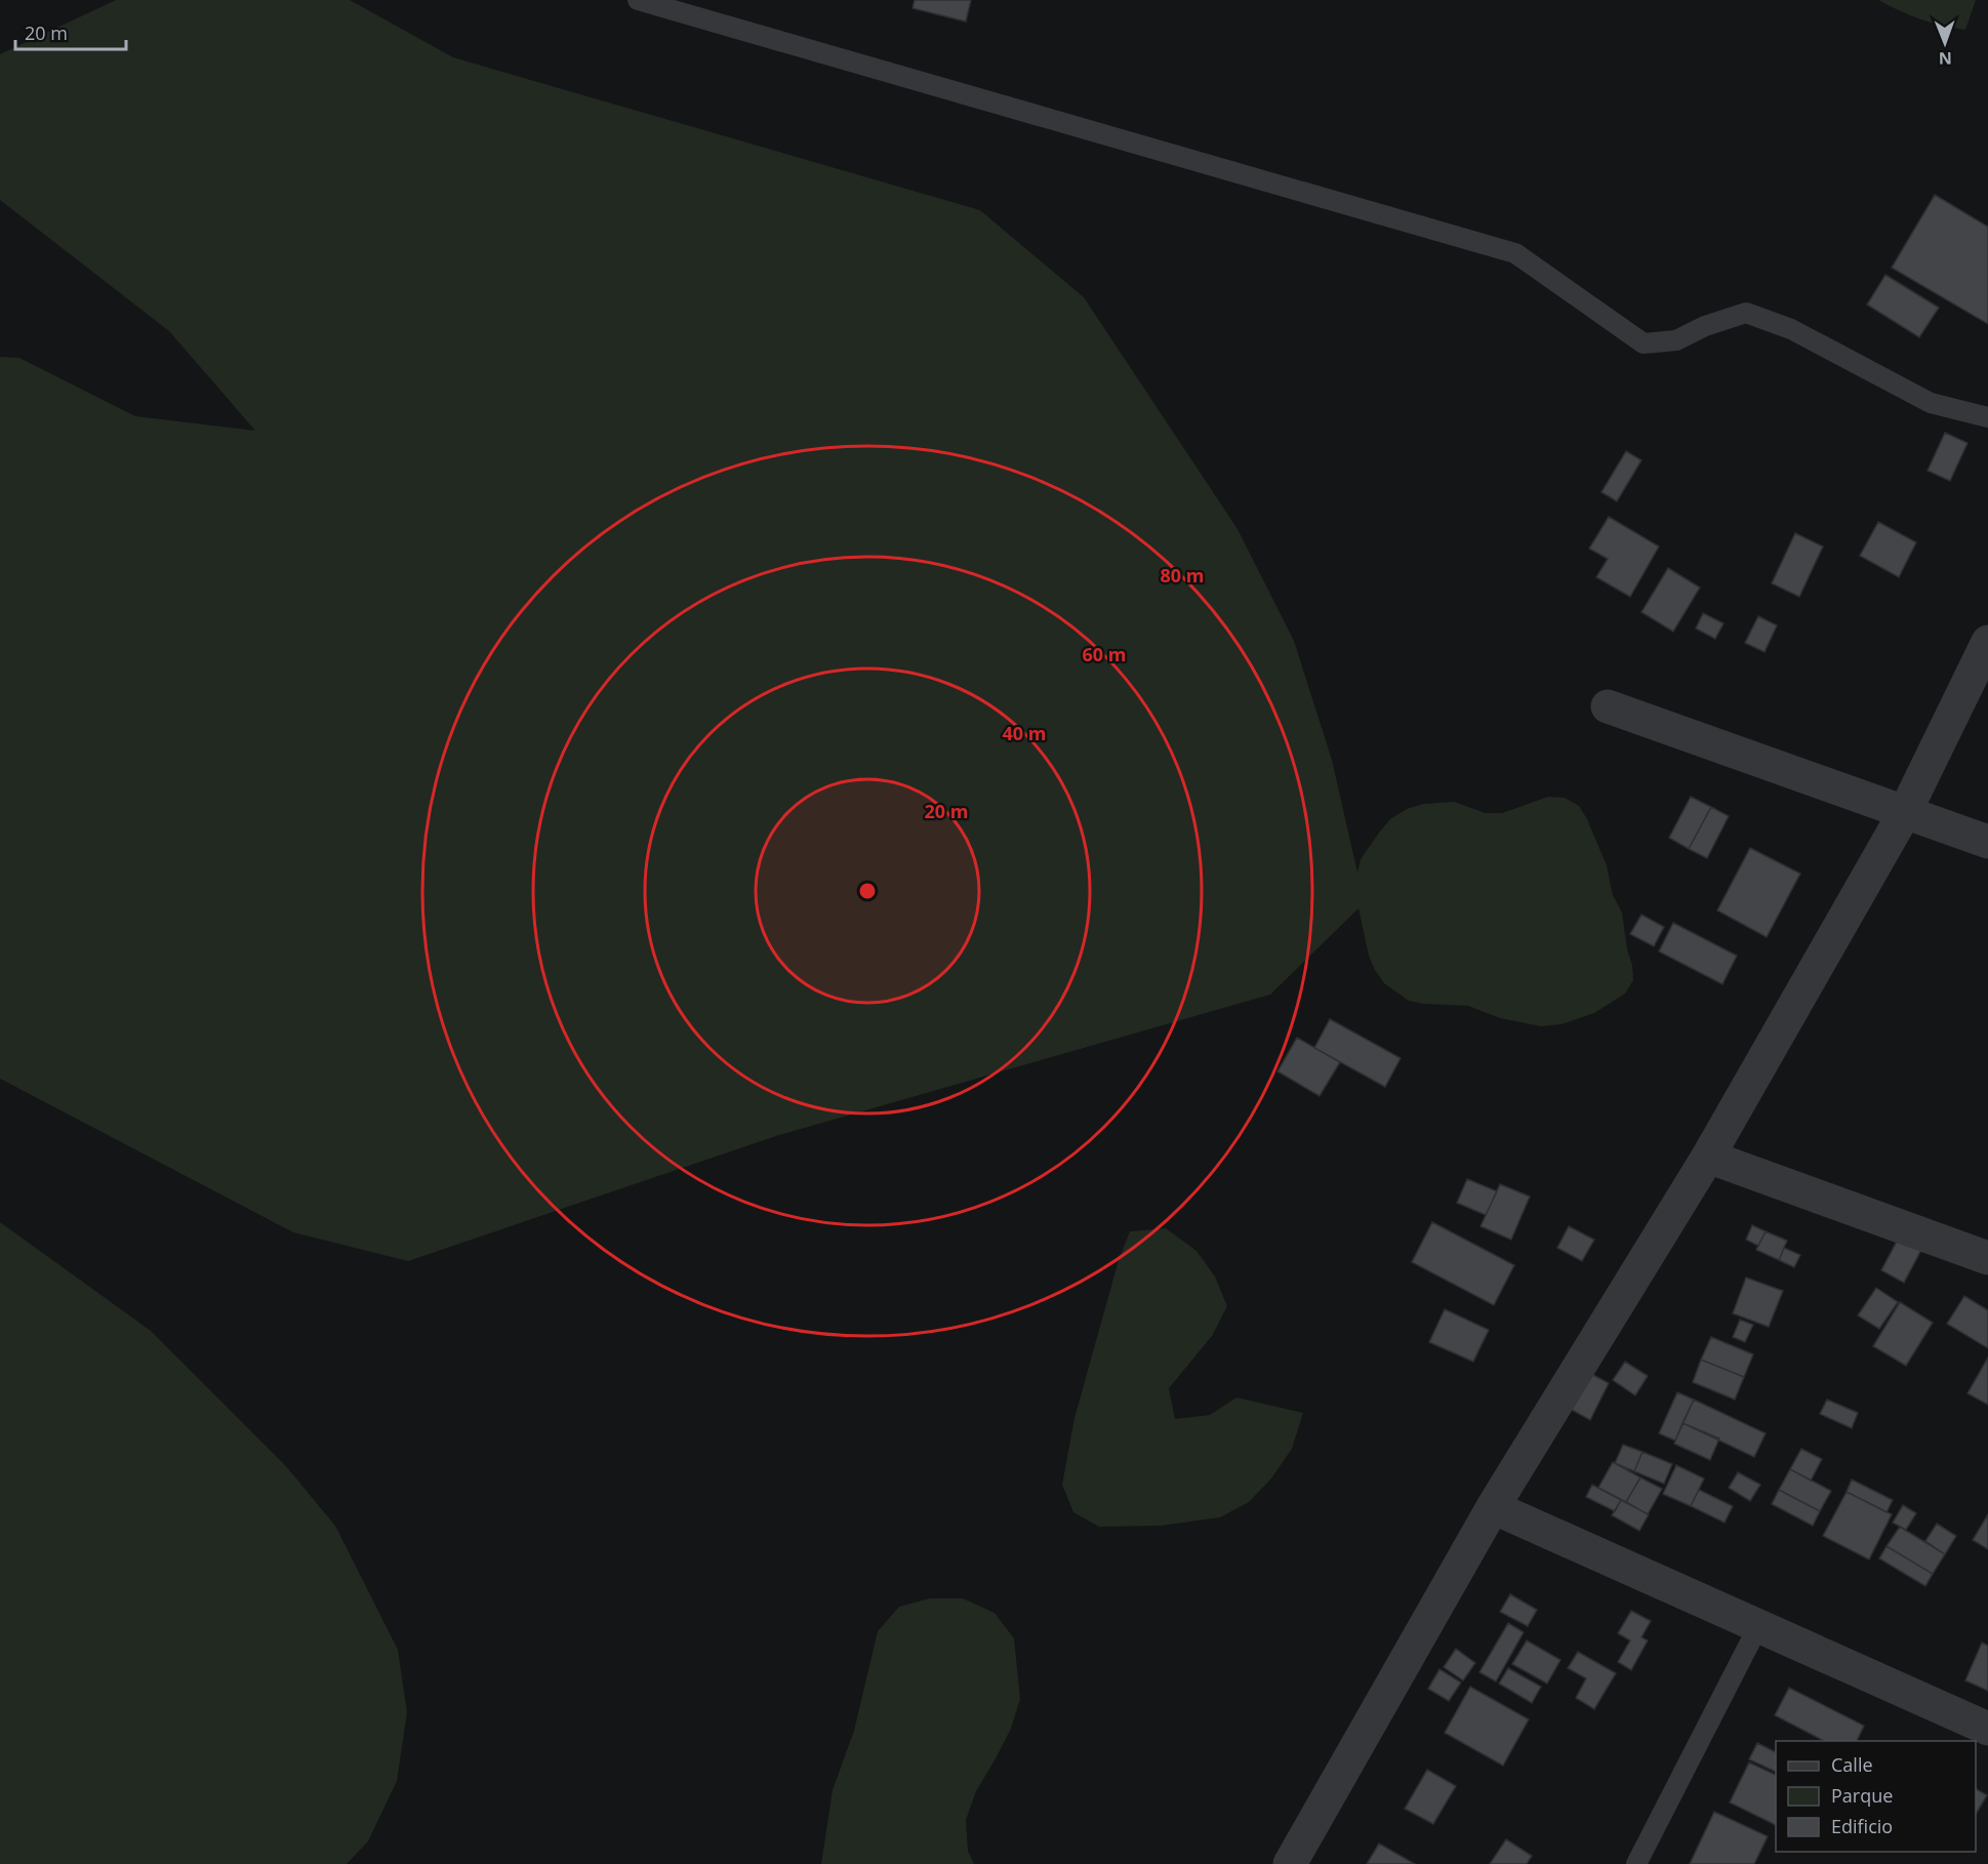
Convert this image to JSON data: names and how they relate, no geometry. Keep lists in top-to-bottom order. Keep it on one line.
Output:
{"legend":["Calle","Parque","Edificio"],"scale_bar":"20 m","north":"bottom","rings":["80 m","60 m","40 m","20 m"]}
